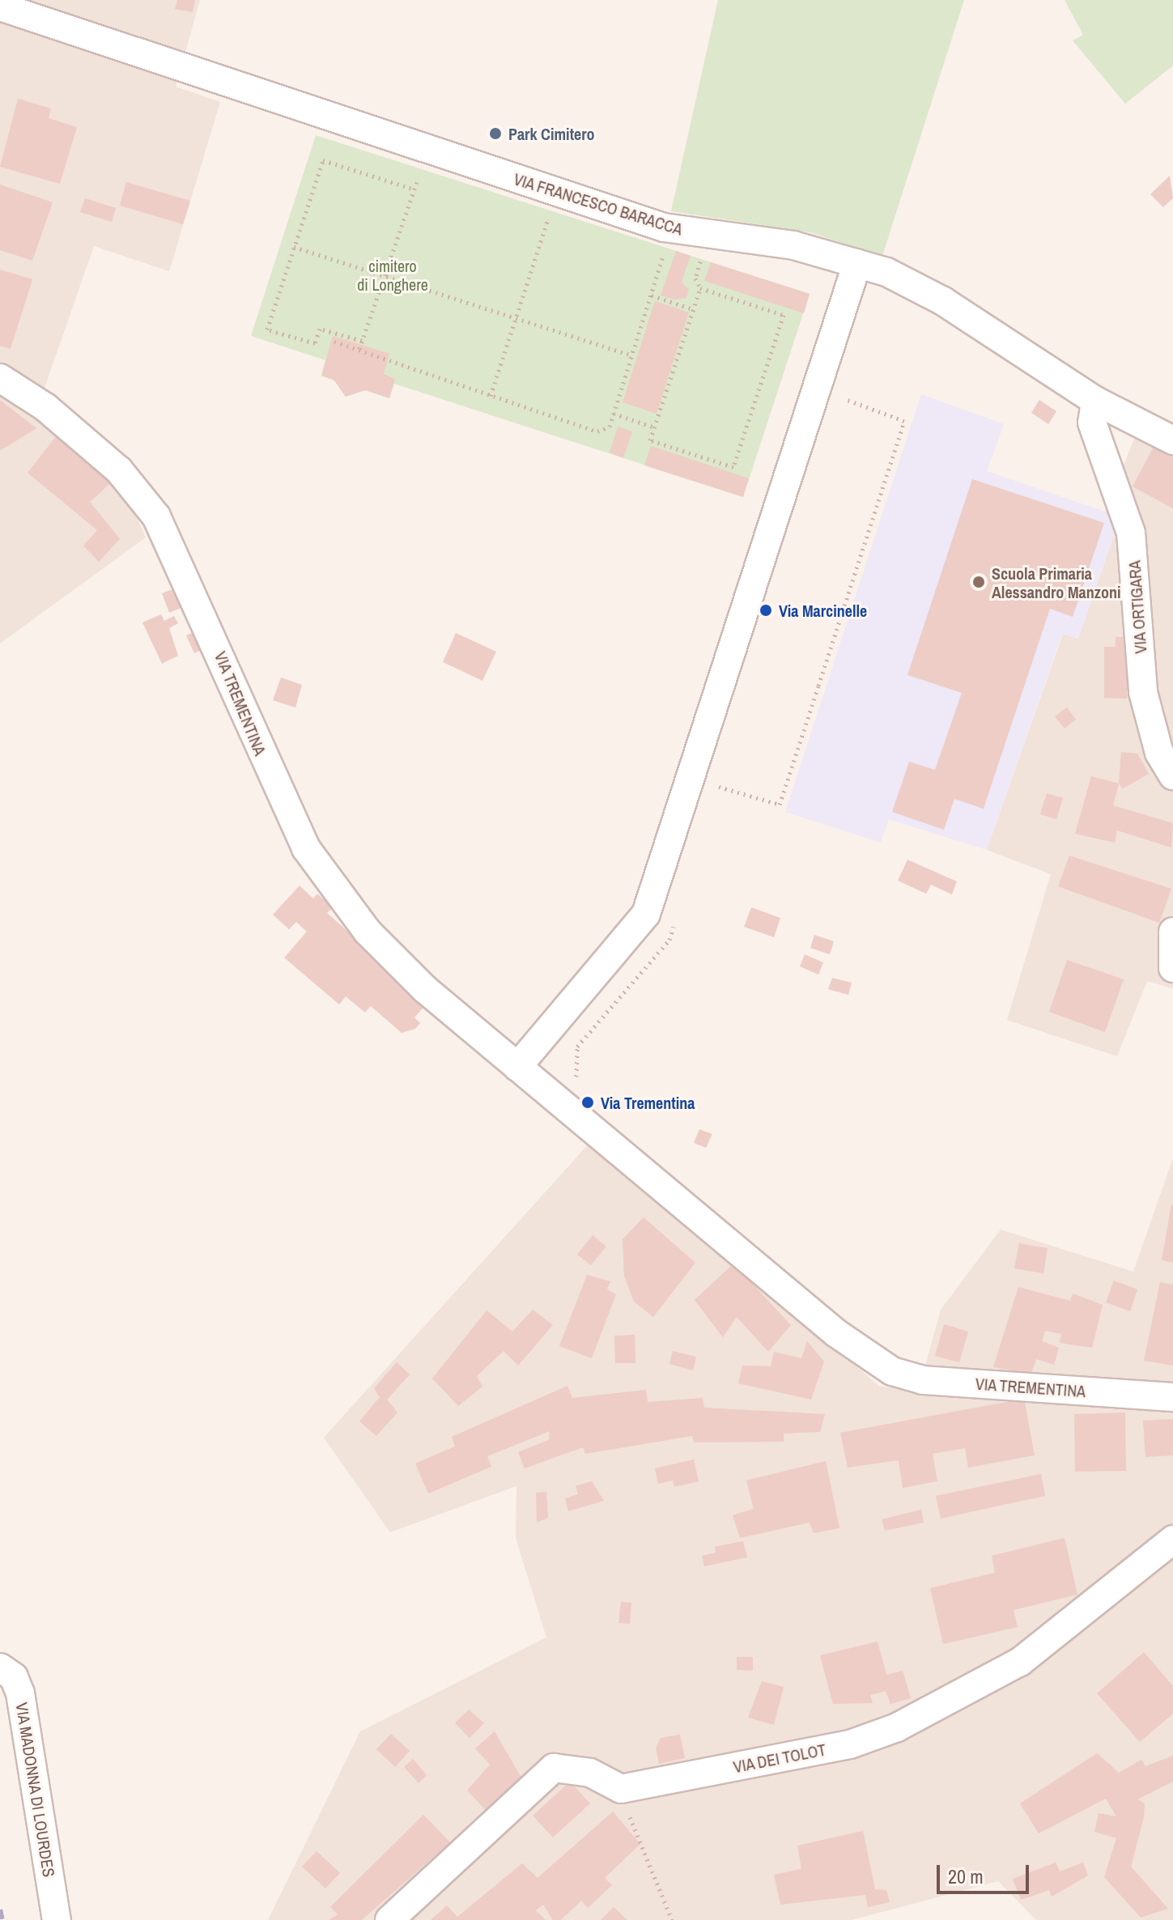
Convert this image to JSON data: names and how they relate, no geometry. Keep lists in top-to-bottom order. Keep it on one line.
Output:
{"streets":{"street":["VIA FRANCESCO BARACCA","VIA ORTIGARA","VIA TREMENTINA","VIA DEI TOLOT","VIA MADONNA DI LOURDES"]},"crossings":[["VIA FRANCESCO BARACCA","VIA ORTIGARA"]],"parks":["cimitero di Longhere"],"places":["Park Cimitero","Scuola Primaria Alessandro Manzoni","Via Marcinelle","Via Trementina"],"scale_bar":"20 m"}
